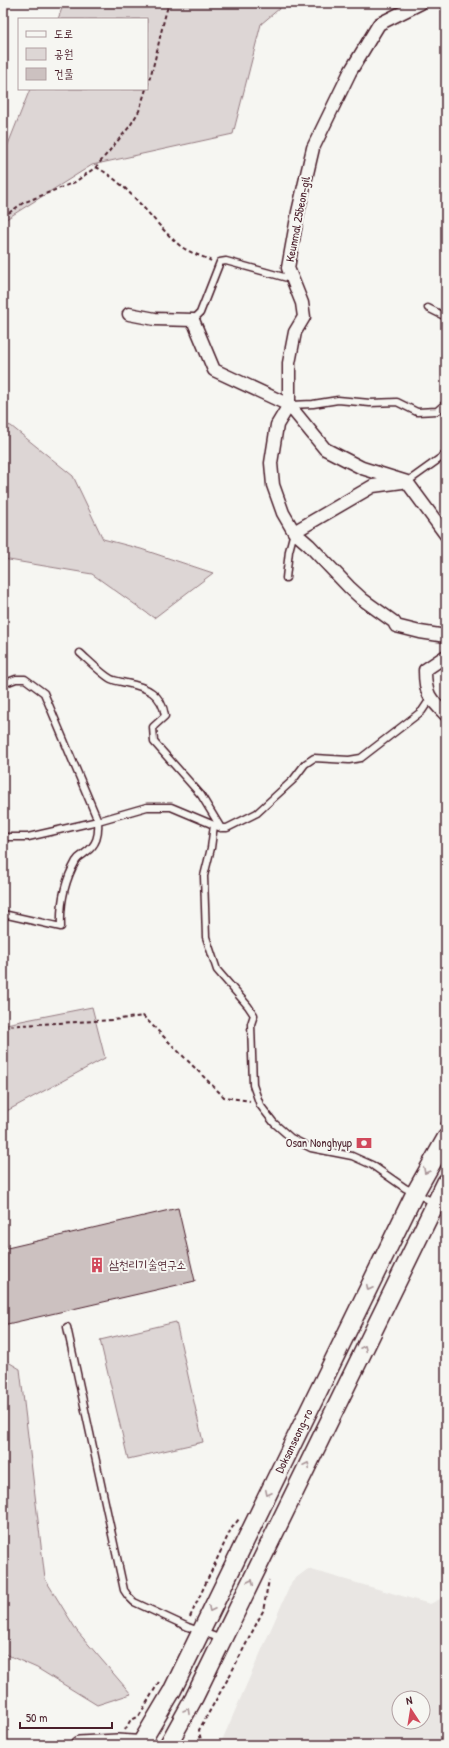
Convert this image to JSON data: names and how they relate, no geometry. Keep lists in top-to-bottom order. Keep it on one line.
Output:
{"streets":{"street":["Keunmal 25beon-gil","Doksanseong-ro"]},"places":{"bank":["Osan Nonghyup"],"building":["삼천리기술연구소"]},"legend":["도로","공원","건물"],"scale_bar":"50 m","north":"top"}
